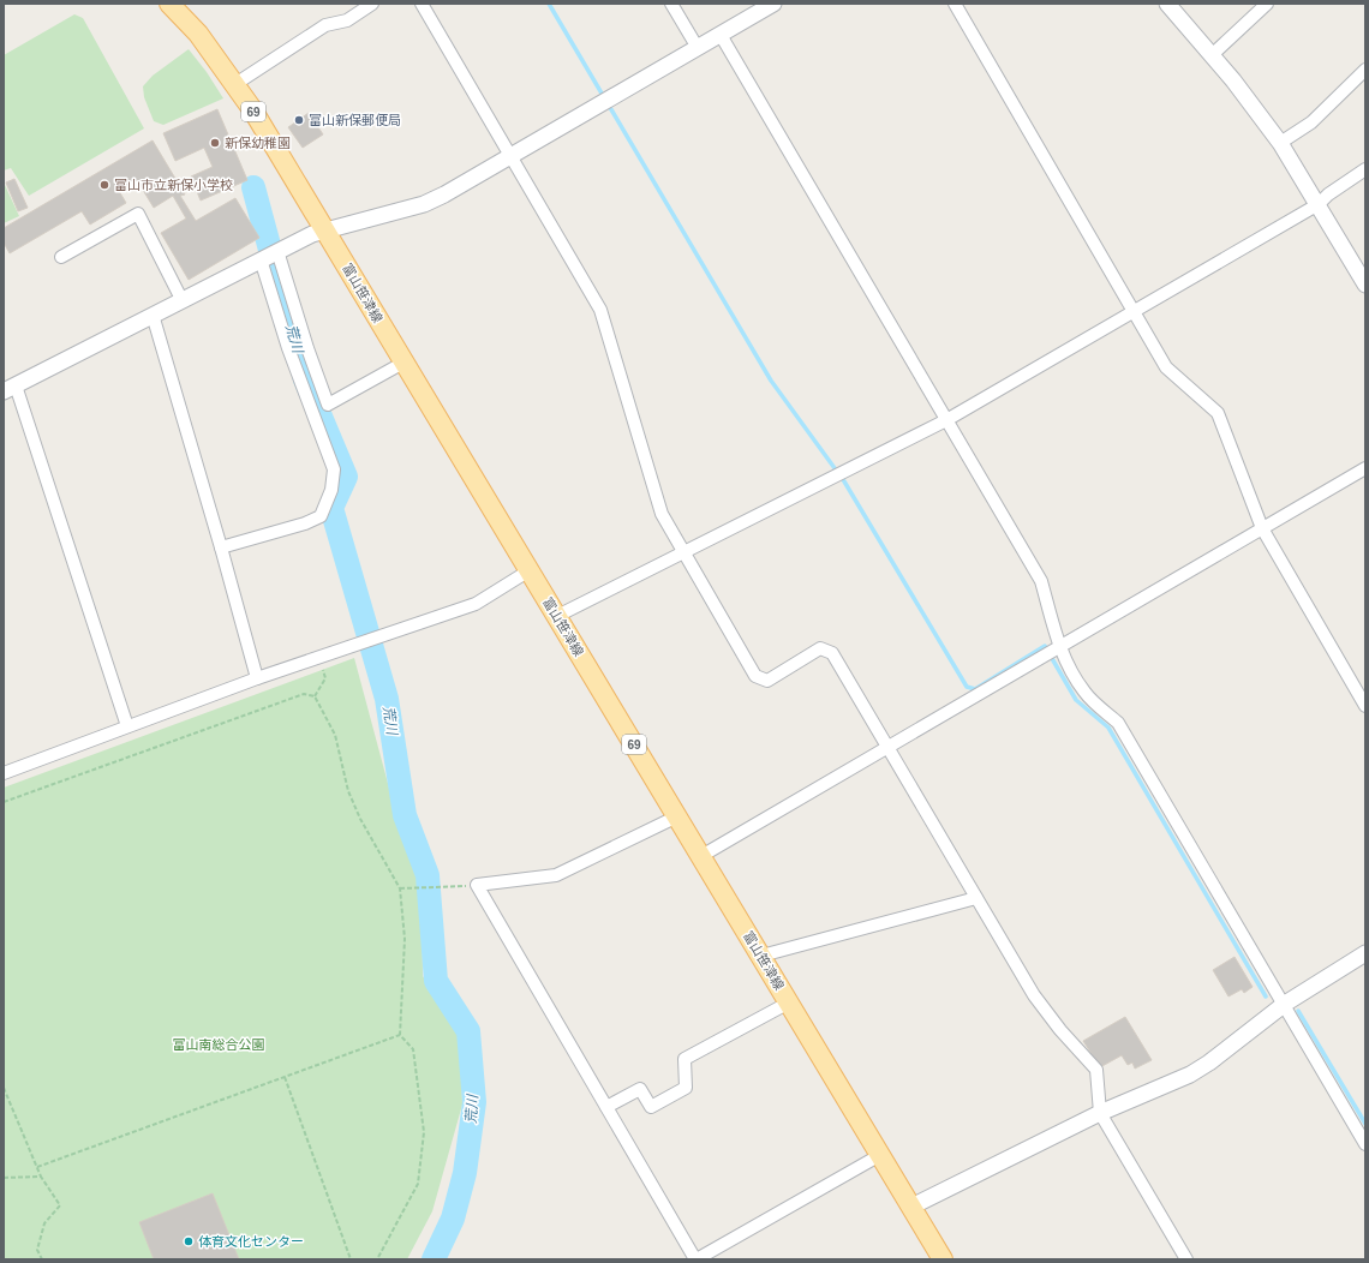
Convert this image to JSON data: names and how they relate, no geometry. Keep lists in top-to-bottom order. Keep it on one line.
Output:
{"streets":{"main road":["69","富山笹津線"]},"water":["荒川"],"parks":["富山南総合公園"],"places":["富山新保郵便局","新保幼稚園","富山市立新保小学校","体育文化センター"]}
